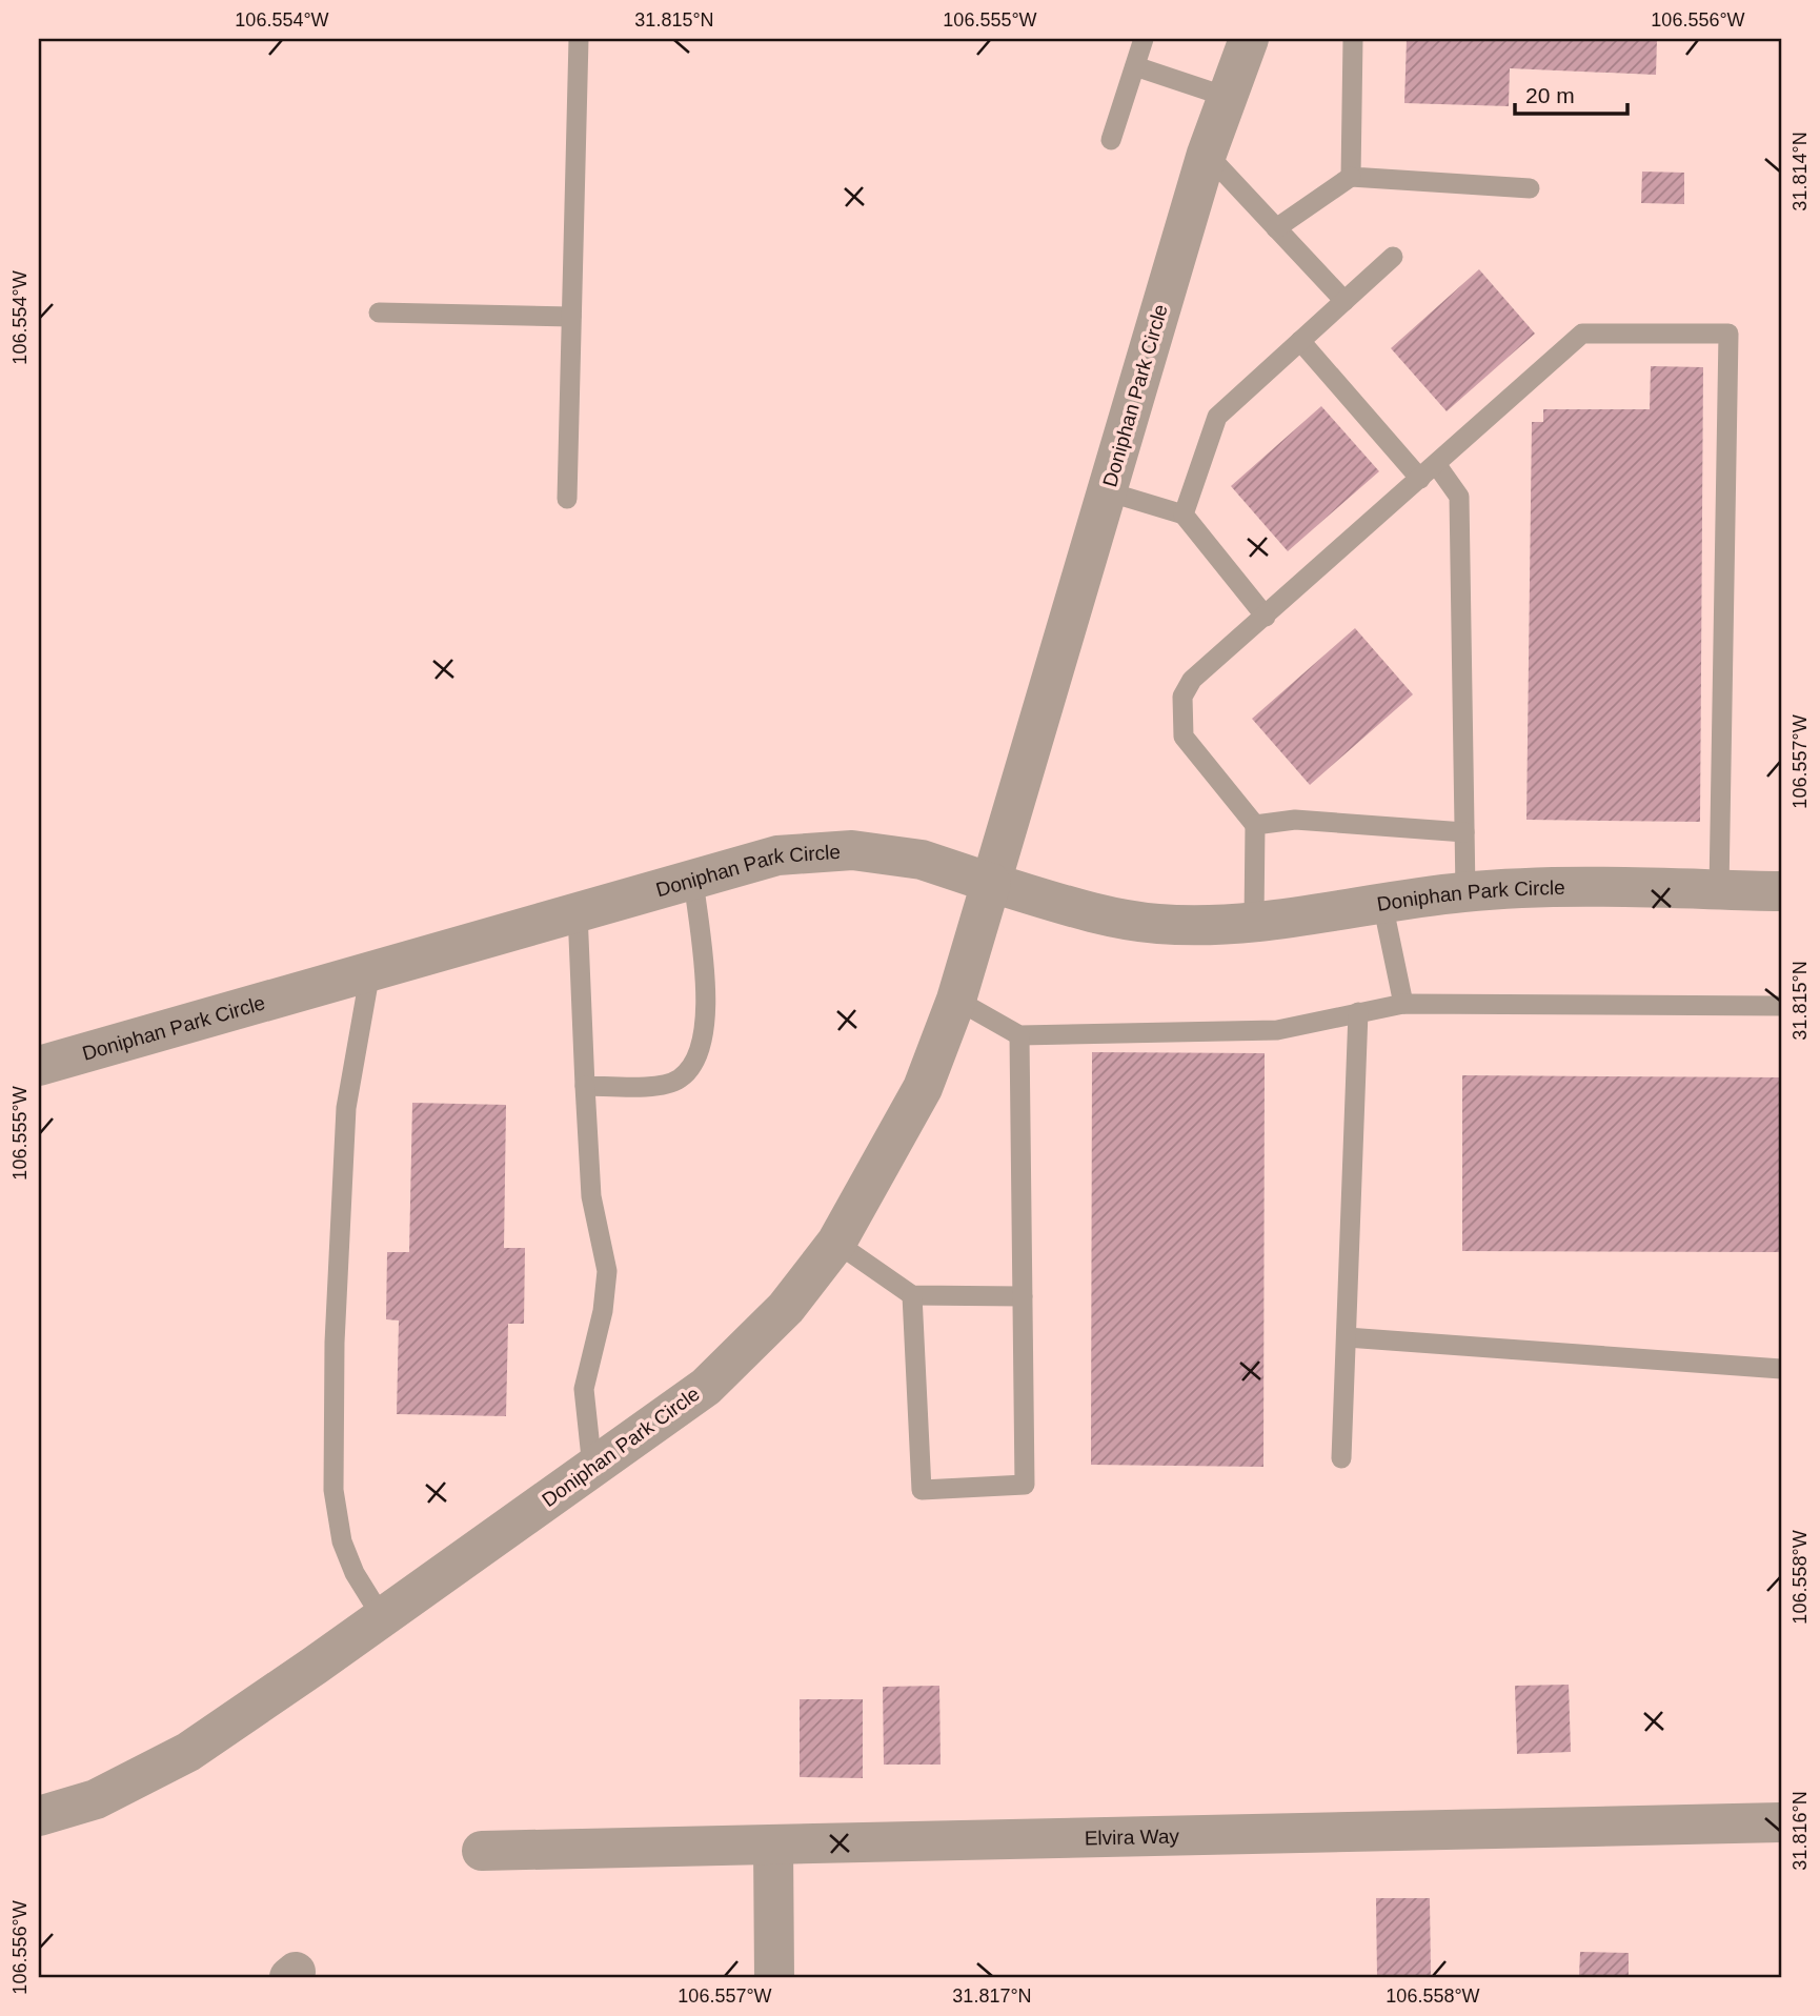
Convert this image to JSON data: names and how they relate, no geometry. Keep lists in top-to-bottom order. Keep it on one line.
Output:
{"streets":{"street":["Doniphan Park Circle","Elvira Way"]},"scale_bar":"20 m","coordinates":["106.554°W","31.815°N","106.555°W","106.556°W","31.814°N","106.557°W","106.558°W","31.816°N","31.817°N"]}
